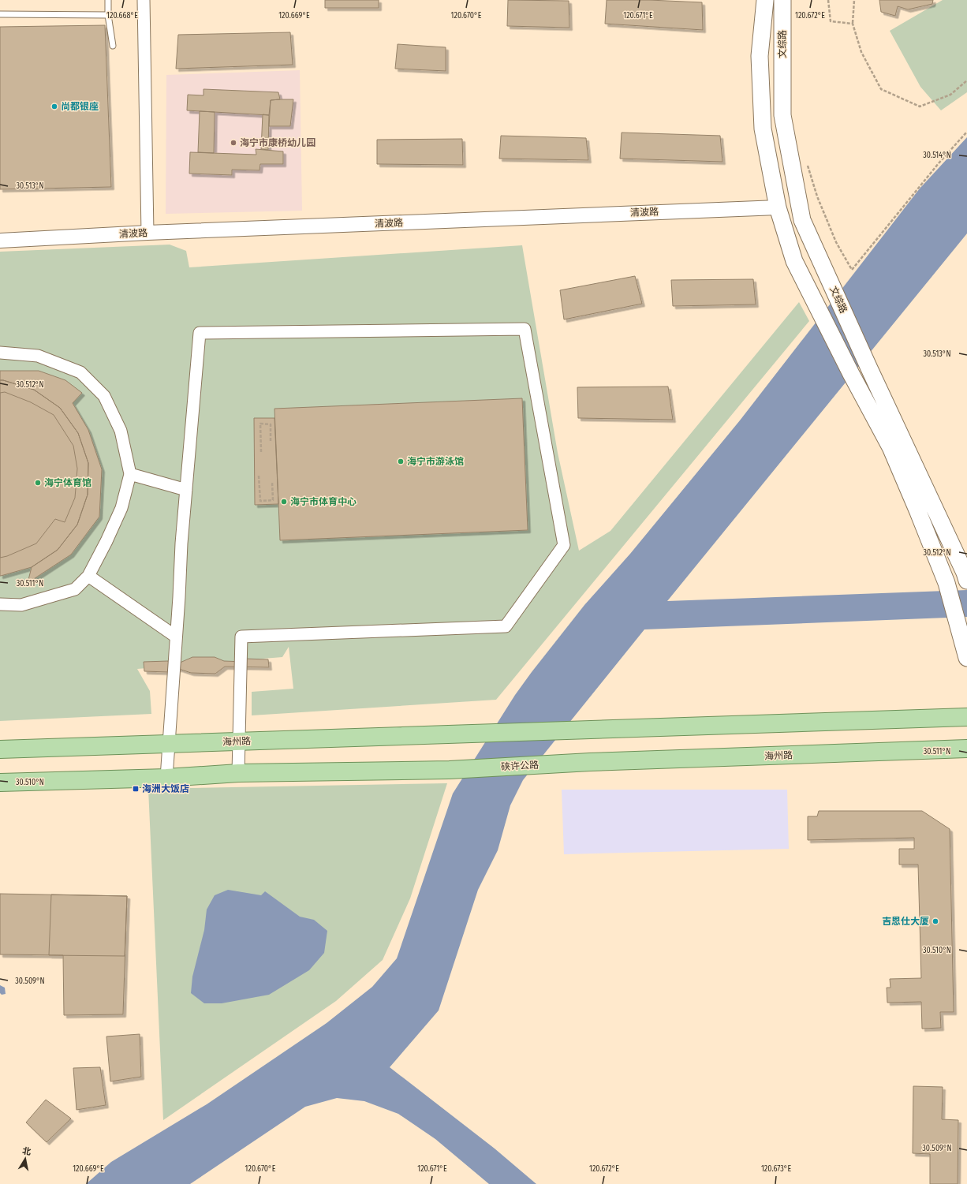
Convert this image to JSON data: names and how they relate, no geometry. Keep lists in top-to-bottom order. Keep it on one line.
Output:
{"streets":{"main road":["文综路","海州路","硖许公路"],"street":["清波路"]},"crossings":[["海州路","硖许公路"]],"places":{"other":["尚都银座","海宁市康桥幼儿园","海宁市游泳馆","海宁体育馆","海宁市体育中心","吉恩仕大厦"],"transit":["海洲大饭店"]},"north":"top","coordinates":["120.668°E","120.669°E","120.670°E","120.671°E","120.672°E","30.514°N","30.513°N","30.512°N","30.511°N","30.510°N","30.509°N","120.673°E"]}
